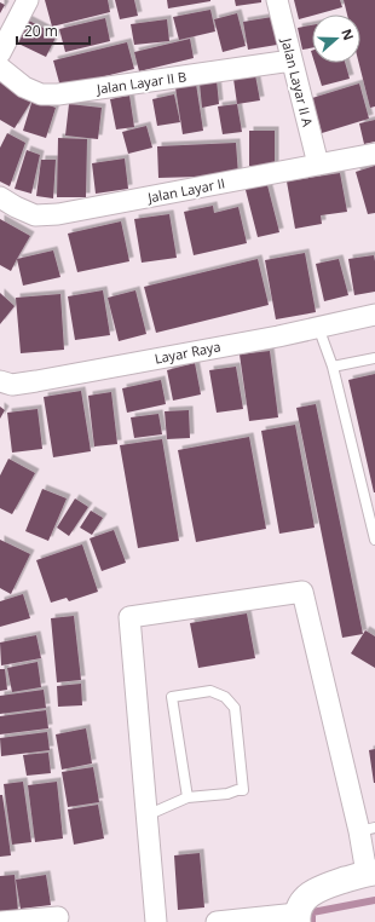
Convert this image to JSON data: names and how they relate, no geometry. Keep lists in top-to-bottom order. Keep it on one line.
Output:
{"streets":{"street":["Jalan Layar II B","Jalan Layar II A","Jalan Layar II","Layar Raya"]},"crossings":[["Jalan Layar II B","Jalan Layar II A"],["Jalan Layar II A","Jalan Layar II"]],"scale_bar":"20 m","north":"right"}
